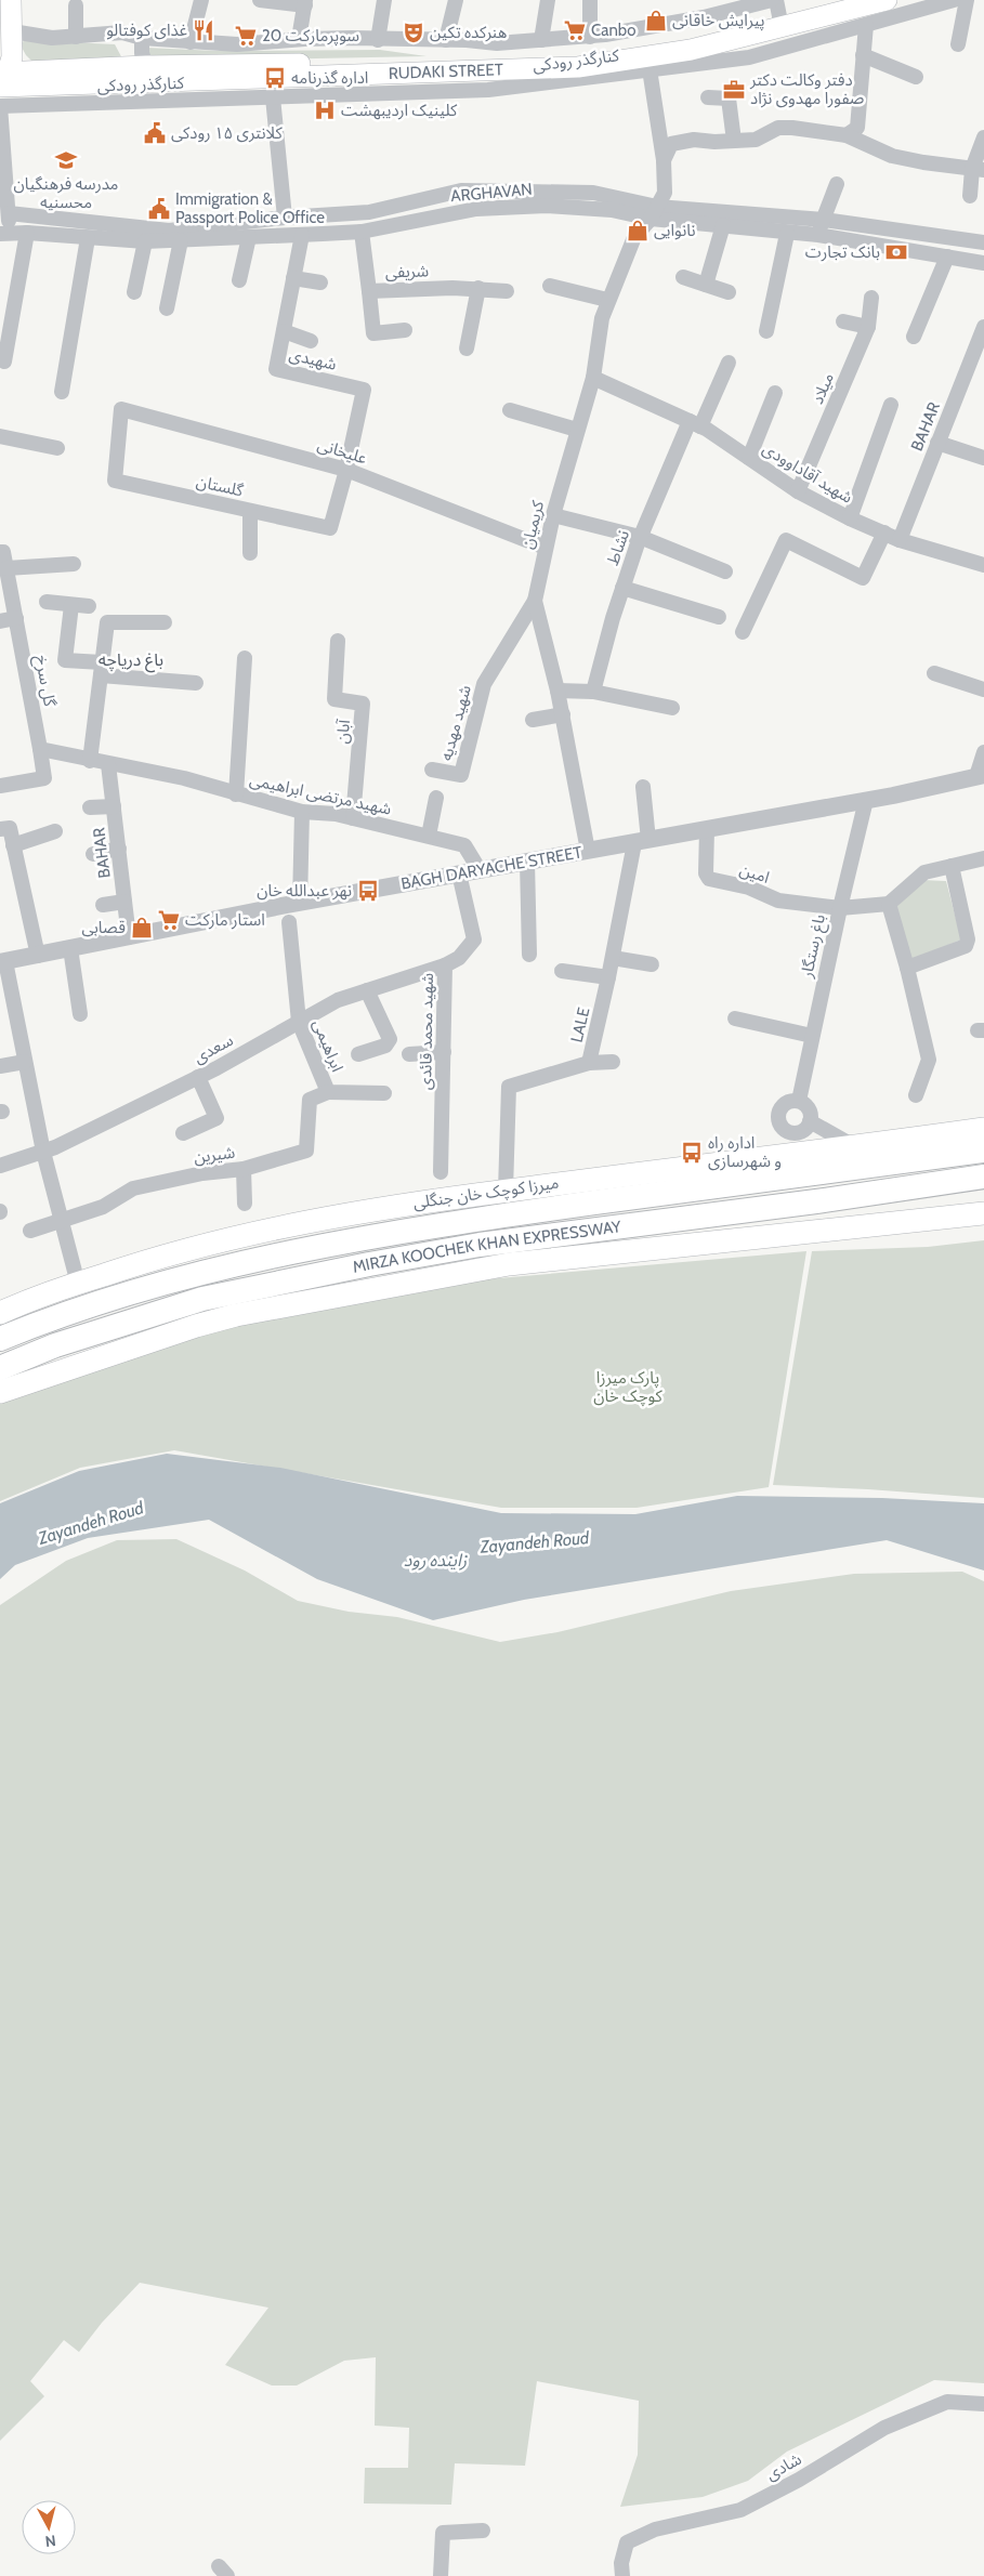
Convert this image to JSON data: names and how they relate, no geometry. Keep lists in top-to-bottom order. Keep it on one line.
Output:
{"streets":{"highway":["MIRZA KOOCHEK KHAN EXPRESSWAY"],"main road":["RUDAKI STREET","میرزا کوچک خان جنگلی"],"street":["کنارگذر رودکی","ARGHAVAN","شریفی","شهیدی","میلاد","BAHAR","علیخانی","شهید آقاداوودی","گلستان","کریمیان","نشاط","گل سرخ","شهید مهدیه","آبان","شهید مرتضی ابراهیمی","BAGH DARYACHE STREET","امین","باغ رستگار","LALE","شهید محمد قائدی","ابراهیمی","سعدی","شیرین","شادی"]},"crossings":[["کنارگذر رودکی","RUDAKI STREET"],["ARGHAVAN","شریفی"],["ARGHAVAN","شهیدی"],["ARGHAVAN","کریمیان"],["شهیدی","علیخانی"],["شهیدی","گلستان"],["میلاد","شهید آقاداوودی"],["BAHAR","شهید آقاداوودی"],["BAHAR","شهید مرتضی ابراهیمی"],["BAHAR","BAGH DARYACHE STREET"],["علیخانی","گلستان"],["علیخانی","کریمیان"],["شهید آقاداوودی","کریمیان"],["شهید آقاداوودی","نشاط"],["کریمیان","شهید مهدیه"],["کریمیان","BAGH DARYACHE STREET"],["آبان","شهید مرتضی ابراهیمی"],["شهید مرتضی ابراهیمی","BAGH DARYACHE STREET"],["BAGH DARYACHE STREET","امین"],["BAGH DARYACHE STREET","باغ رستگار"],["BAGH DARYACHE STREET","LALE"],["BAGH DARYACHE STREET","شهید محمد قائدی"],["امین","باغ رستگار"],["LALE","میرزا کوچک خان جنگلی"],["شهید محمد قائدی","سعدی"],["ابراهیمی","سعدی"],["ابراهیمی","شیرین"]],"districts":["باغ دریاچه"],"water":["Zayandeh Roud","زاینده رود"],"parks":["پارک میرزا کوچک خان"],"places":{"shop":["پیرایش خاقانی","نانوایی","قصابی"],"restaurant":["غذای کوفتالو"],"supermarket":["Canbo","سوپرمارکت 20","استار مارکت"],"theatre":["هنرکده تکین"],"bus stop":["اداره گذرنامه","نهر عبدالله خان","اداره راه و شهرسازی"],"office":["دفتر وکالت دکتر صفورا مهدوی نژاد"],"hospital":["کلینیک اردیبهشت"],"public building":["کلانتری ۱۵ رودکی","Immigration & Passport Police Office"],"school or university":["مدرسه فرهنگیان محسنیه"],"bank":["بانک تجارت"]},"north":"bottom"}
